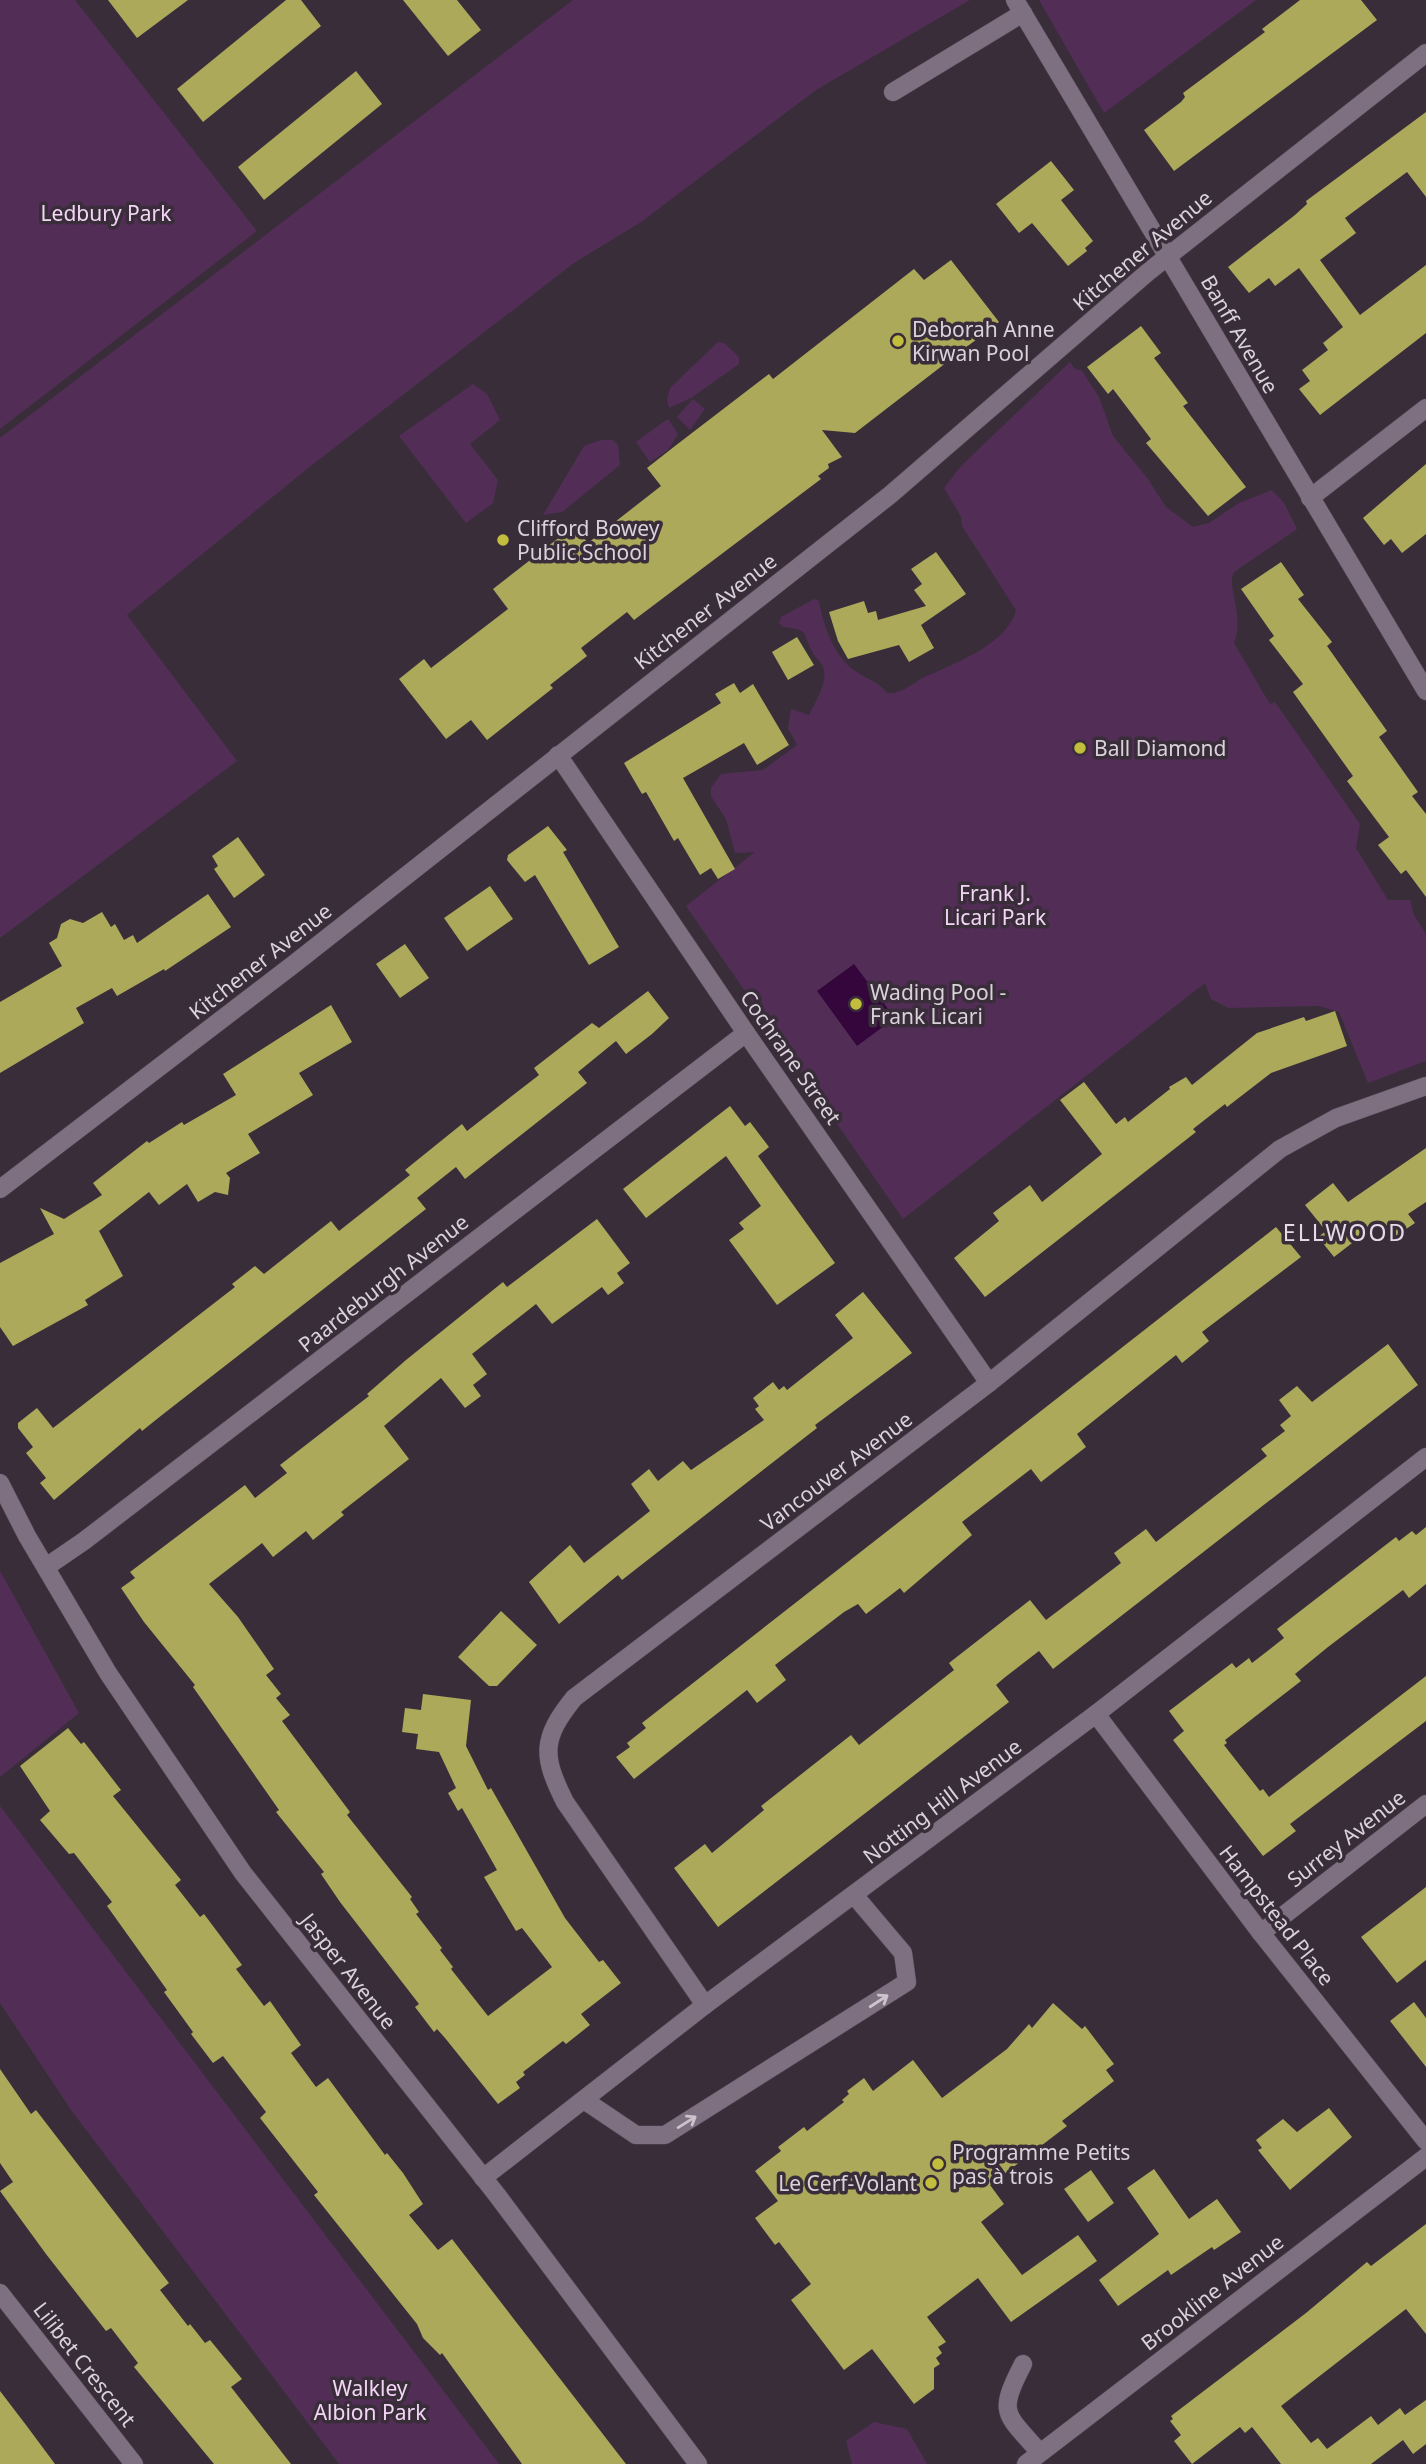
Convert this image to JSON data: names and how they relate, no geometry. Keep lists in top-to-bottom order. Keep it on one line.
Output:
{"streets":{"street":["Kitchener Avenue","Banff Avenue","Cochrane Street","Paardeburgh Avenue","Vancouver Avenue","Notting Hill Avenue","Surrey Avenue","Hampstead Place","Jasper Avenue","Brookline Avenue","Lilibet Crescent"]},"crossings":[["Kitchener Avenue","Banff Avenue"],["Kitchener Avenue","Cochrane Street"],["Cochrane Street","Paardeburgh Avenue"],["Cochrane Street","Vancouver Avenue"],["Paardeburgh Avenue","Jasper Avenue"],["Vancouver Avenue","Notting Hill Avenue"],["Notting Hill Avenue","Hampstead Place"],["Notting Hill Avenue","Jasper Avenue"],["Surrey Avenue","Hampstead Place"]],"districts":["ELLWOOD"],"parks":["Ledbury Park","Frank J. Licari Park","Walkley Albion Park"],"places":["Deborah Anne Kirwan Pool","Clifford Bowey Public School","Ball Diamond","Wading Pool - Frank Licari","Programme Petits pas à trois","Le Cerf-Volant"]}
